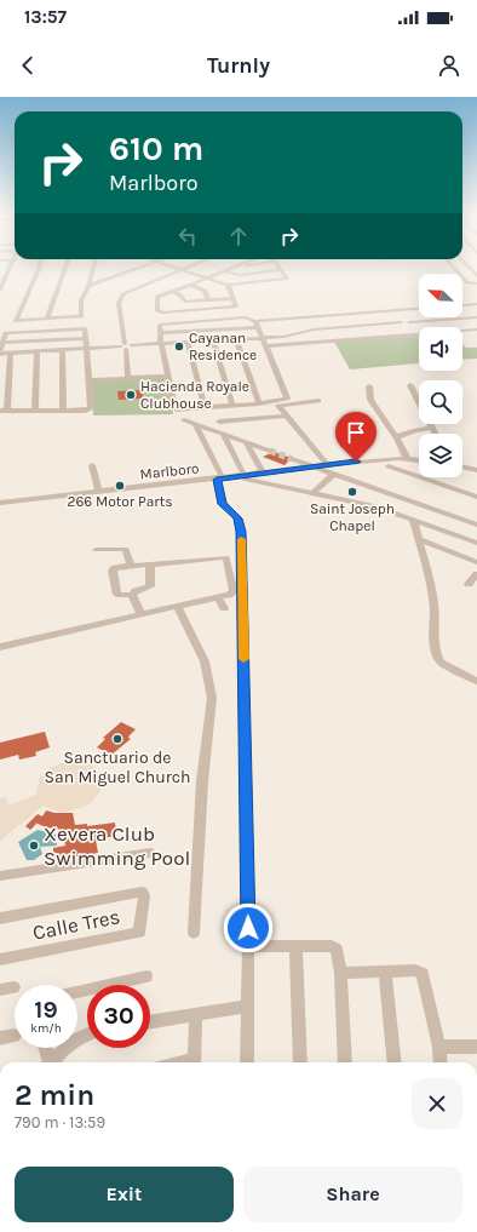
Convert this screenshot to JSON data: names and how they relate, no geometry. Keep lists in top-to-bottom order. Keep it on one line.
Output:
{"streets":{"street":["Marlboro","Calle Tres"]},"places":["Cayanan Residence","Hacienda Royale Clubhouse","266 Motor Parts","Saint Joseph Chapel","Sanctuario de San Miguel Church","Xevera Club Swimming Pool"],"north":"top left","page":{"status":"13:57","header":"Turnly","turn":["610 m","Marlboro"],"speed":"19 km/h","limit":"30","heading":["2 min","790 m · 13:59"],"buttons":["Exit","Share"]}}
